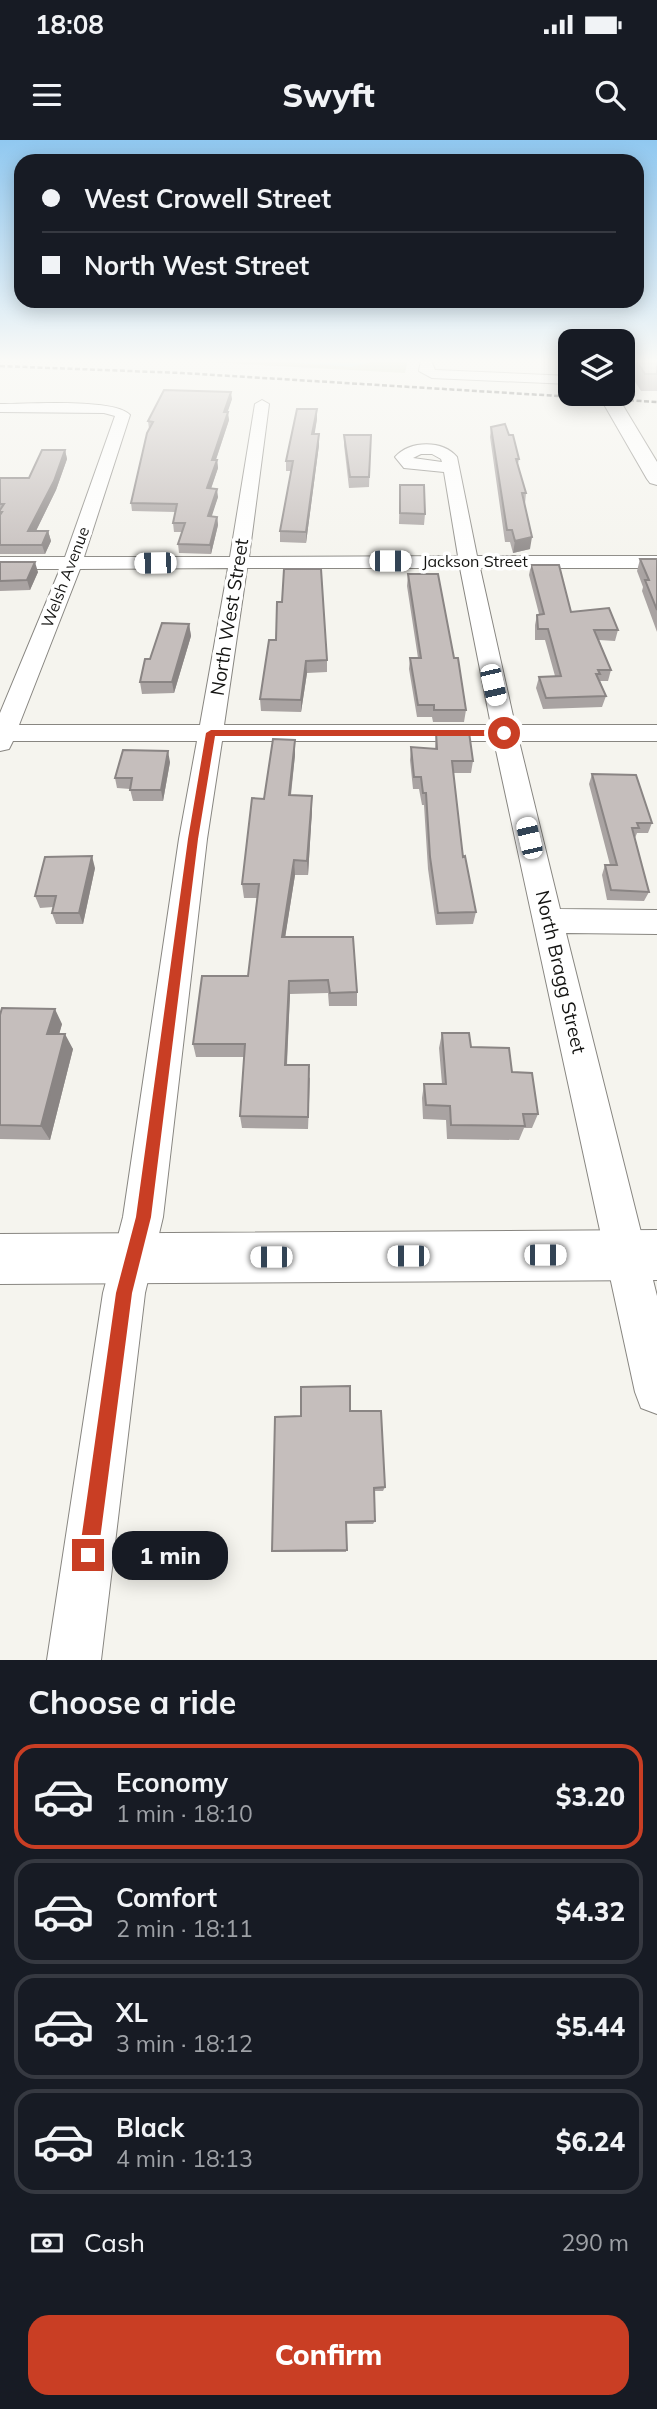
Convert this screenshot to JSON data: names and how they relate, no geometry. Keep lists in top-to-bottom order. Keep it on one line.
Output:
{"streets":{"street":["Jackson Street","Welsh Avenue","North West Street","North Bragg Street"]},"crossings":[["Jackson Street","Welsh Avenue"],["Jackson Street","North West Street"],["Jackson Street","North Bragg Street"]],"page":{"status":"18:08","header":"Swyft","banner":["West Crowell Street","North West Street"],"bubble":"1 min","heading":"Choose a ride","list":[{"name":"Economy","note":"1 min · 18:10","value":"$3.20"},{"name":"Comfort","note":"2 min · 18:11","value":"$4.32"},{"name":"XL","note":"3 min · 18:12","value":"$5.44"},{"name":"Black","note":"4 min · 18:13","value":"$6.24"}],"pay":["Cash","290 m"],"buttons":"Confirm"}}
